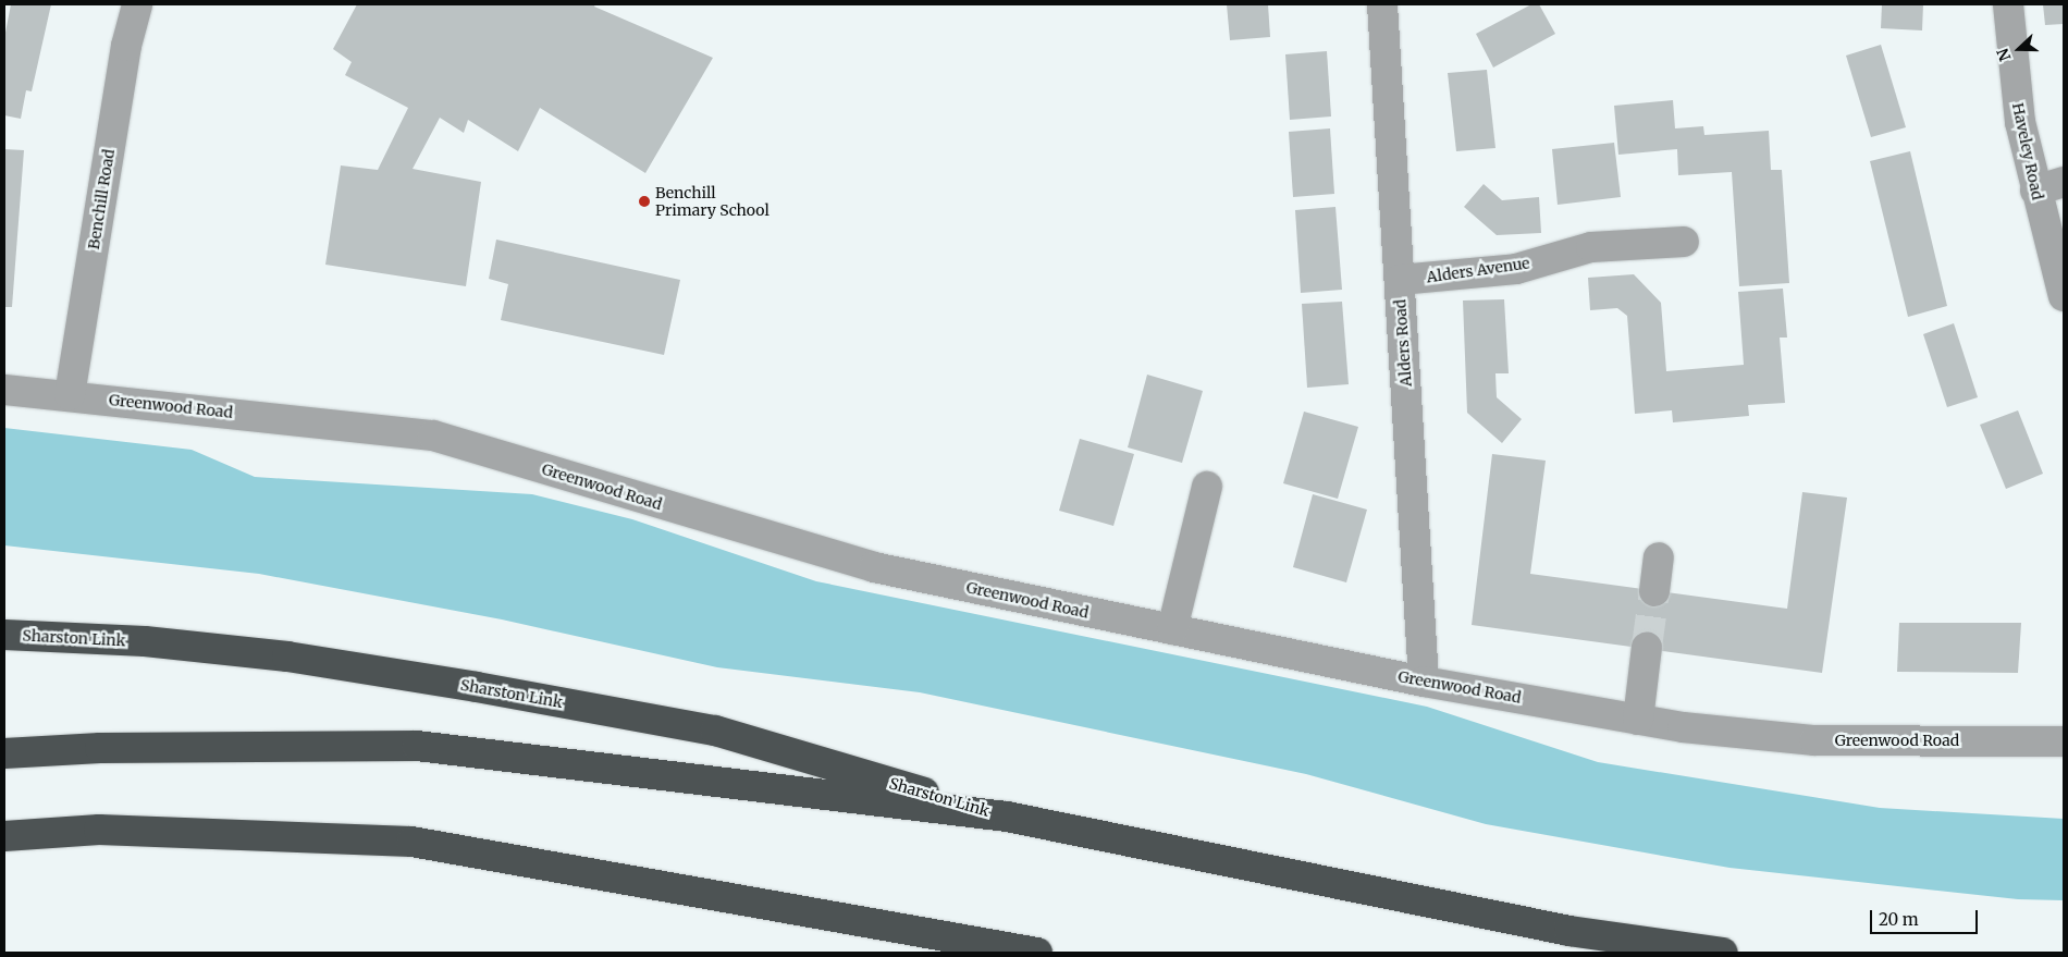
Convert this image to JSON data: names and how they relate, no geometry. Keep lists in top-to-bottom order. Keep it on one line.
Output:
{"streets":{"highway":["Sharston Link"],"street":["Haveley Road","Benchill Road","Alders Avenue","Alders Road","Greenwood Road"]},"crossings":[["Benchill Road","Greenwood Road"],["Alders Avenue","Alders Road"],["Alders Road","Greenwood Road"]],"places":["Benchill Primary School"],"scale_bar":"20 m","north":"left"}
